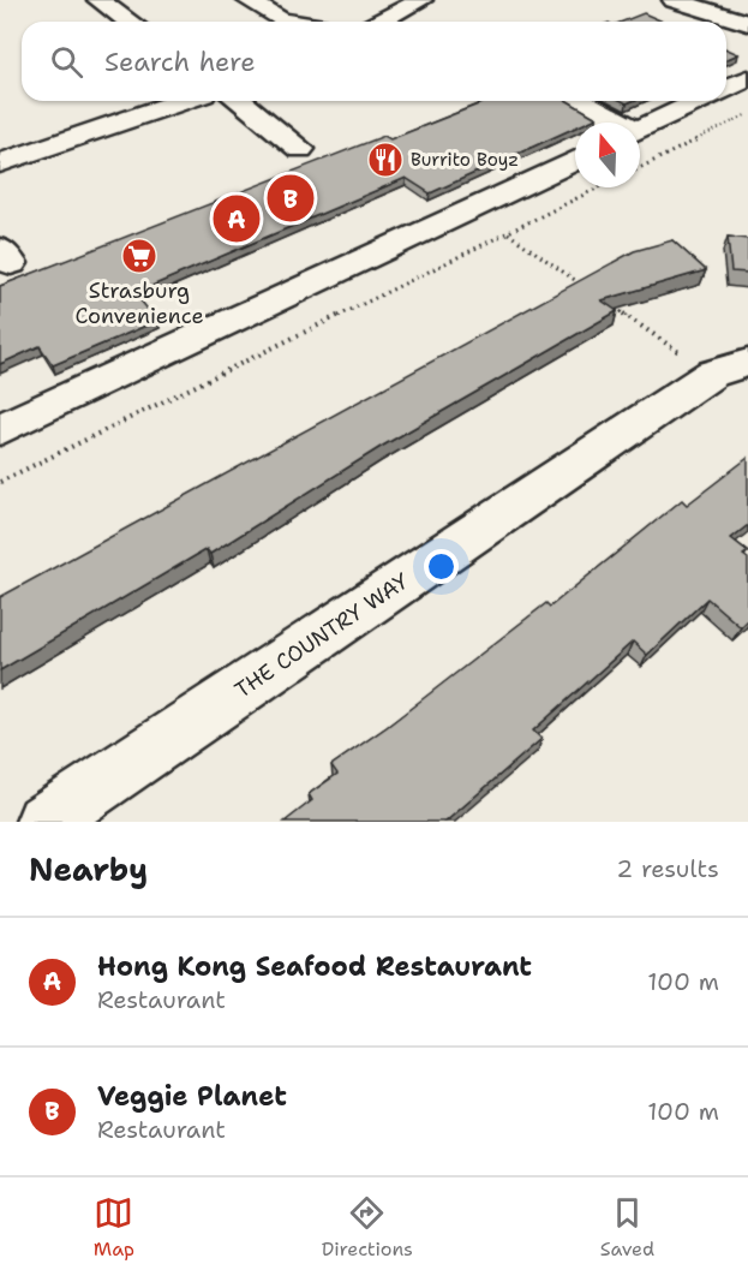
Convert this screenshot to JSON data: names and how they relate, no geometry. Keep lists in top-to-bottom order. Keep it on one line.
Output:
{"streets":{"street":["THE COUNTRY WAY"]},"places":{"restaurant":["Burrito Boyz"],"supermarket":["Strasburg Convenience"]},"north":"top","page":{"search":"Search here","pins":["B","A"],"heading":["Nearby","2 results"],"list":[{"mark":"A","name":"Hong Kong Seafood Restaurant","note":"Restaurant","value":"100 m"},{"mark":"B","name":"Veggie Planet","note":"Restaurant","value":"100 m"}],"nav":["Map","Directions","Saved"]}}
